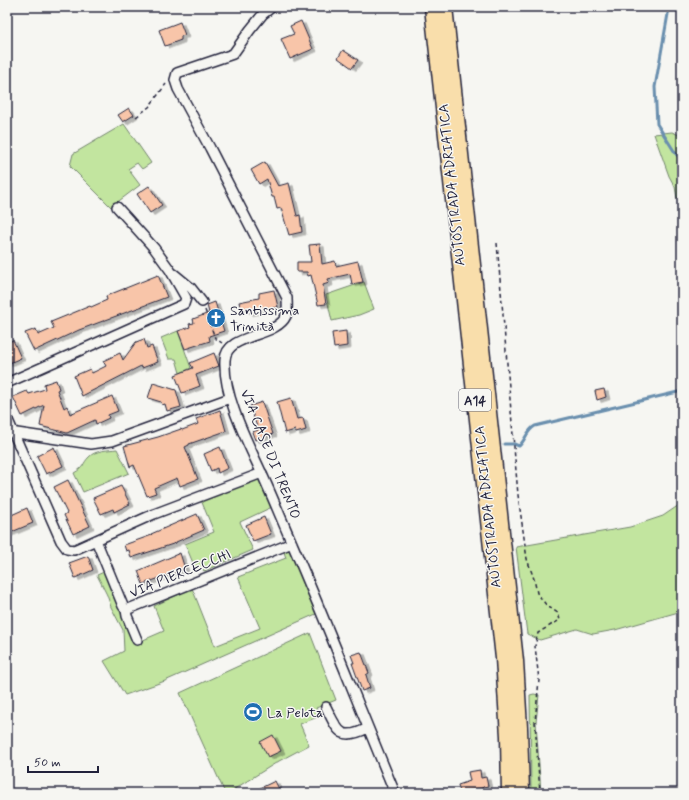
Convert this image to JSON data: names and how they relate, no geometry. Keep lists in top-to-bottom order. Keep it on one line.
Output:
{"streets":{"highway":["AUTOSTRADA ADRIATICA","A14"],"street":["VIA CASE DI TRENTO","VIA PIERCECCHI"]},"crossings":[["VIA CASE DI TRENTO","VIA PIERCECCHI"]],"places":{"church":["Santissima Trinità"],"sports":["La Pelota"]},"scale_bar":"50 m"}
